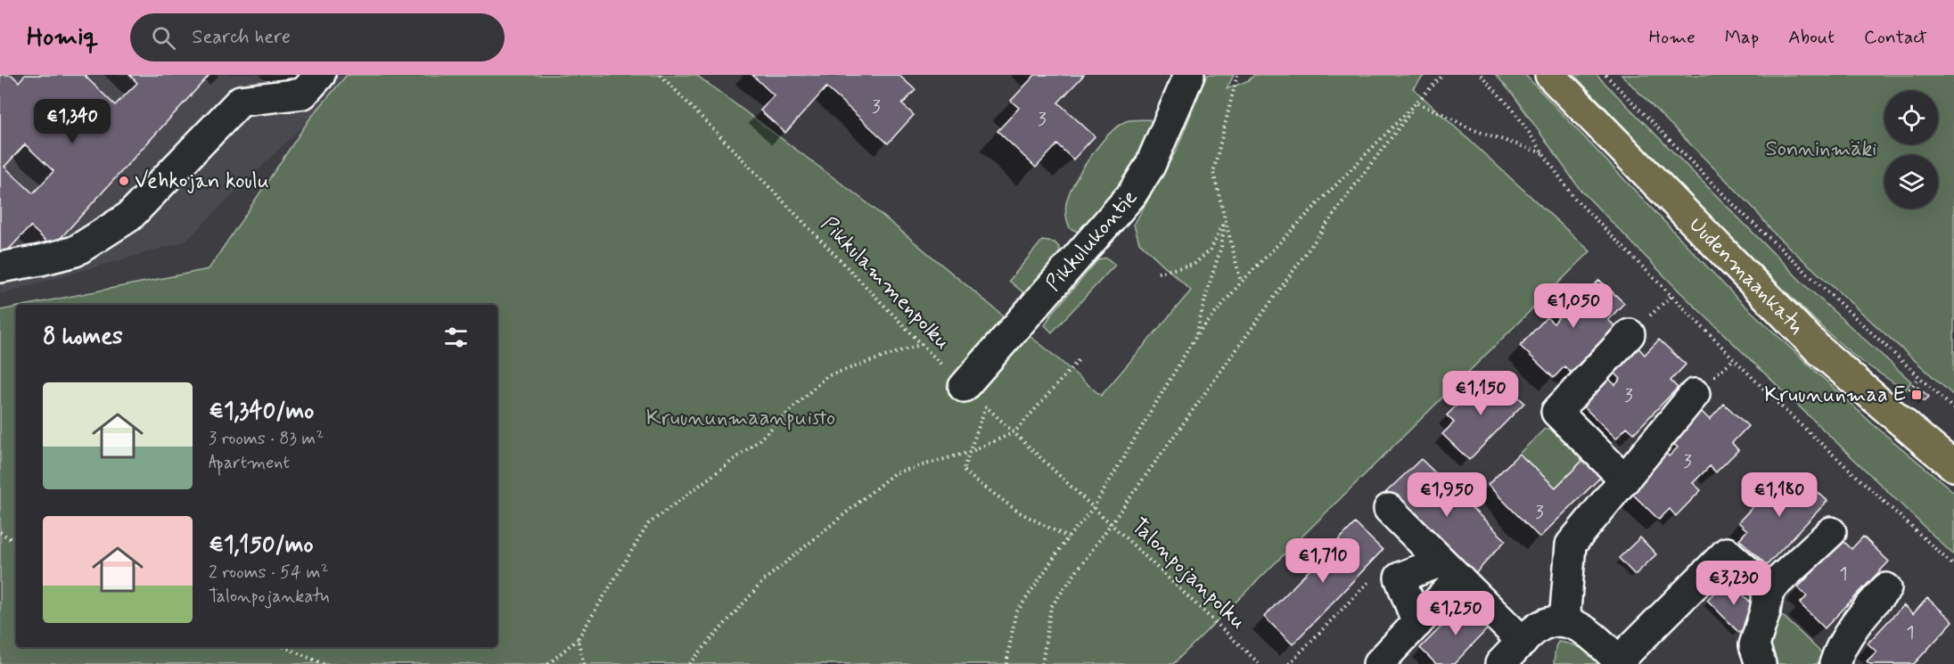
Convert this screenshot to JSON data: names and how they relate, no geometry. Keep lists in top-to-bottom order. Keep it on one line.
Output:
{"streets":{"main road":["Uudenmaankatu"],"street":["Pikkulukontie"],"path":["Pikkulammenpolku","Talonpojanpolku"]},"crossings":[["Pikkulukontie","Pikkulammenpolku"],["Pikkulammenpolku","Talonpojanpolku"]],"parks":["Sonninmäki","Kruununmaanpuisto"],"places":{"other":["Vehkojan koulu"],"transit":["Kruununmaa E"]},"house_numbers":["3","3","3","3","3","1","1"],"page":{"header":"Homiq","search":"Search here","nav":["Home","Map","About","Contact"],"price":["€1,340","€1,050","€1,150","€1,950","€1,180","€1,710","€3,230","€1,250"],"heading":"8 homes","list":[{"name":"€1,340/mo","note":"3 rooms · 83 m² · Apartment"},{"name":"€1,150/mo","note":"2 rooms · 54 m² · Talonpojankatu"}]}}
